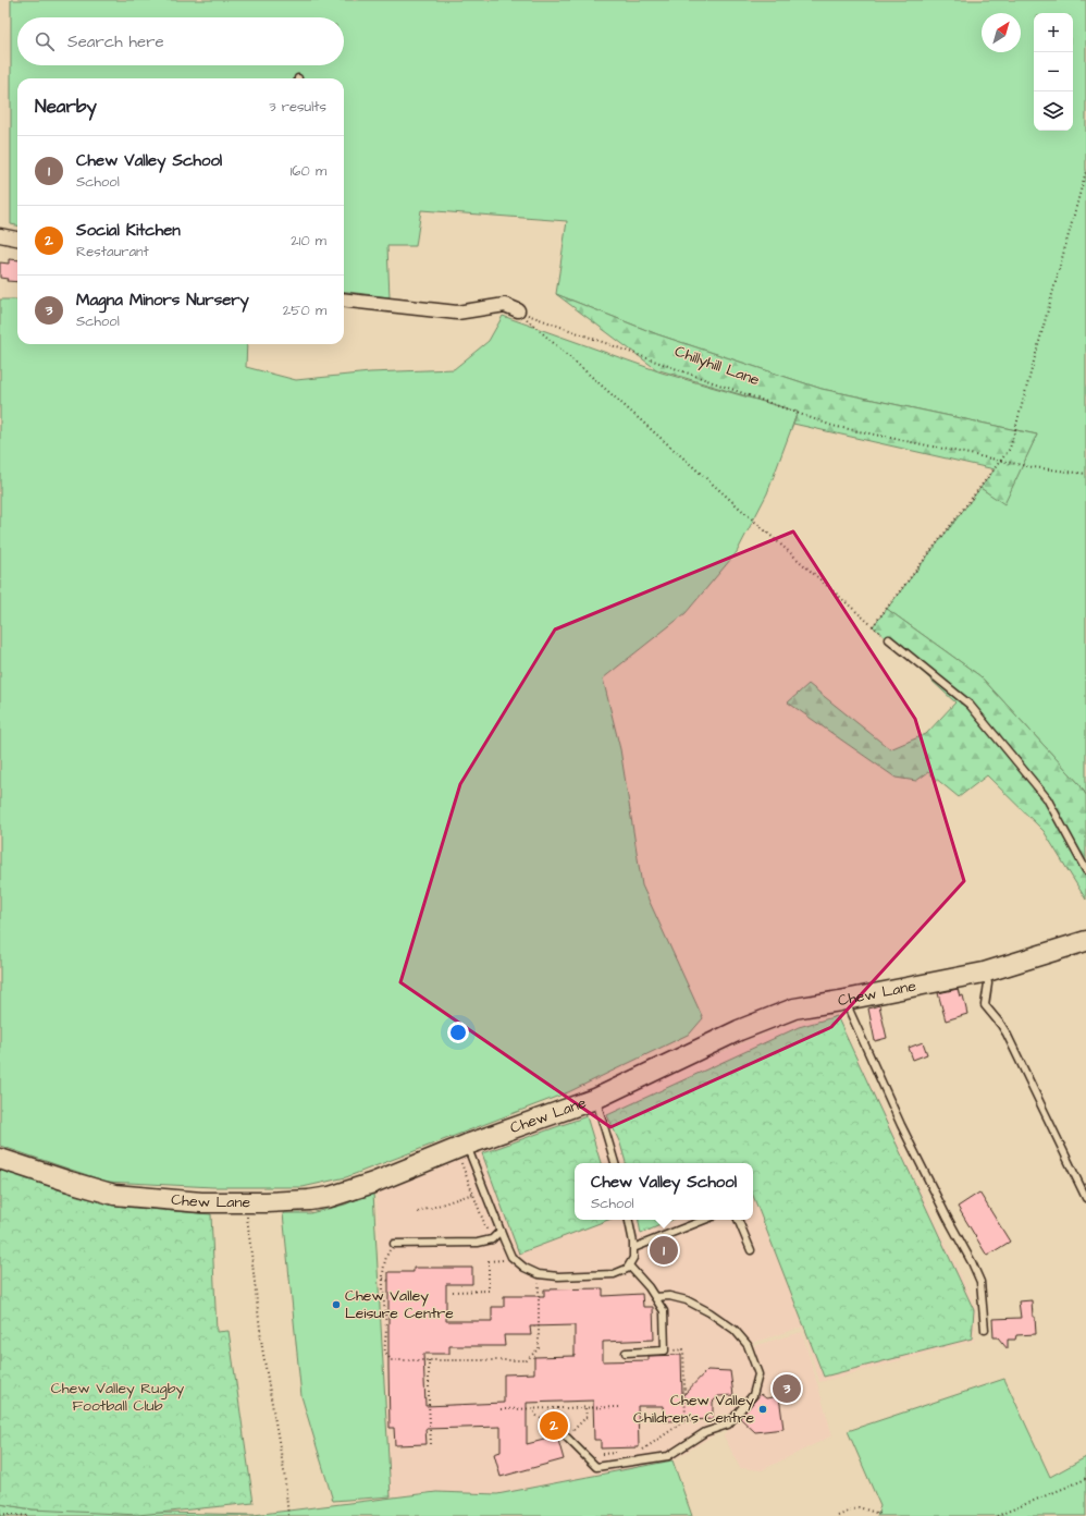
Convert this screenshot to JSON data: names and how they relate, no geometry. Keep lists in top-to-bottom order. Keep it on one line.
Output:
{"streets":{"main road":["Chew Lane"],"path":["Chillyhill Lane"]},"parks":["Chew Valley Rugby Football Club"],"places":["Chew Valley Leisure Centre","Chew Valley Children's Centre"],"north":"top right","page":{"map_buttons":["+","−"],"search":"Search here","heading":["Nearby","3 results"],"list":[{"mark":"1","name":"Chew Valley School","note":"School","value":"160 m"},{"mark":"2","name":"Social Kitchen","note":"Restaurant","value":"210 m"},{"mark":"3","name":"Magna Minors Nursery","note":"School","value":"250 m"}],"popup":["Chew Valley School","School"],"pins":["1","3","2"]}}
